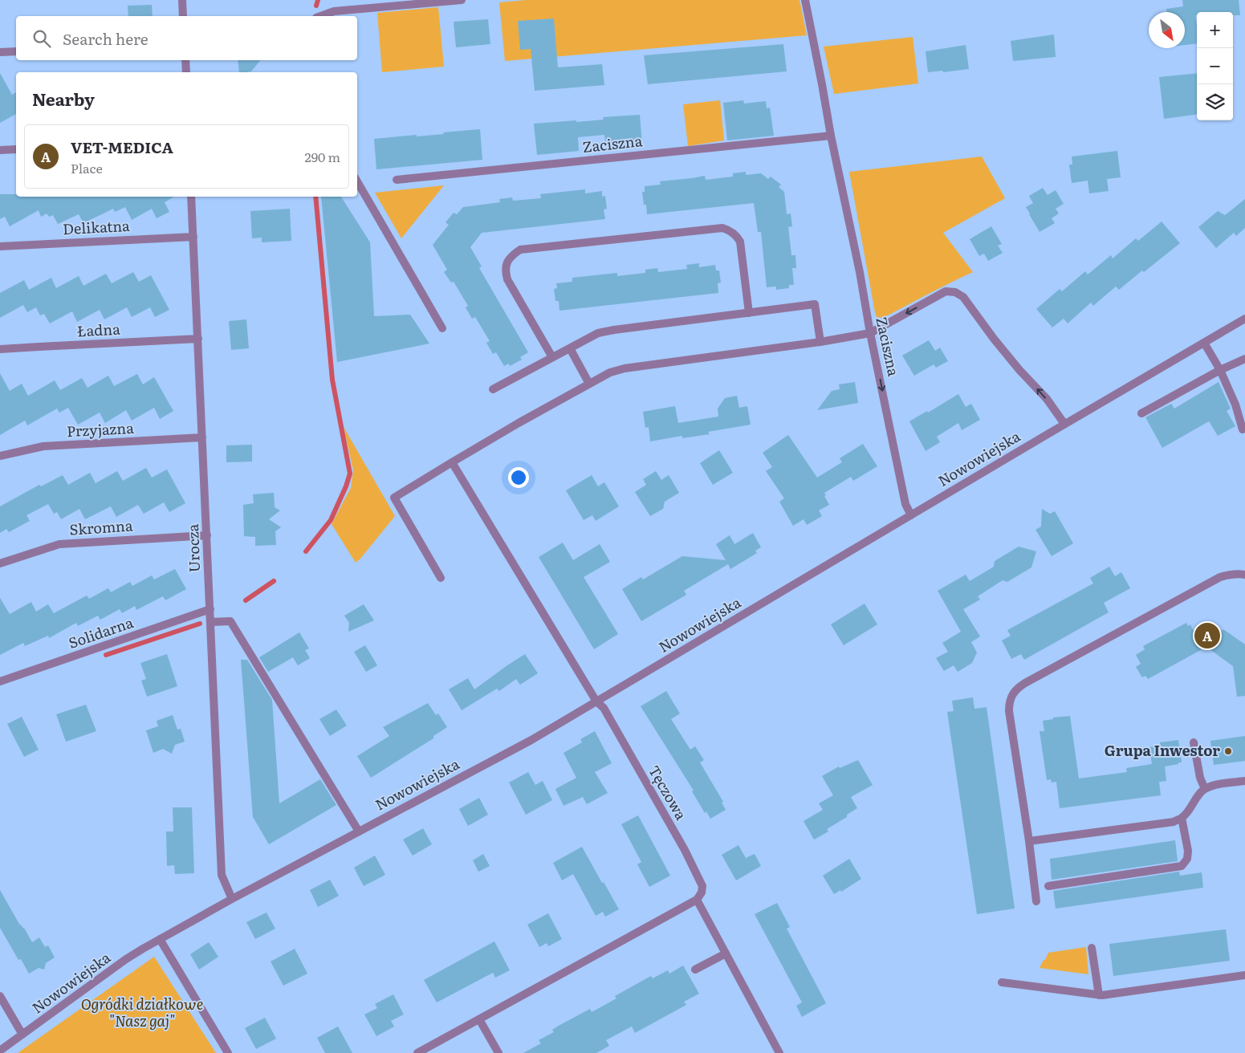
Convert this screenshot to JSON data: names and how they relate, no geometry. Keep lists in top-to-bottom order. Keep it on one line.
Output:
{"streets":{"street":["Zaciszna","Delikatna","Ładna","Przyjazna","Nowowiejska","Skromna","Urocza","Solidarna","Tęczowa"]},"crossings":[["Zaciszna","Nowowiejska"],["Delikatna","Urocza"],["Ładna","Urocza"],["Przyjazna","Urocza"],["Nowowiejska","Urocza"],["Nowowiejska","Tęczowa"],["Skromna","Urocza"],["Urocza","Solidarna"]],"parks":["Ogródki działkowe \"Nasz gaj\""],"places":["Grupa Inwestor"],"north":"bottom right","page":{"map_buttons":["+","−"],"search":"Search here","heading":"Nearby","list":[{"mark":"A","name":"VET-MEDICA","note":"Place","value":"290 m"}],"pins":"A"}}
